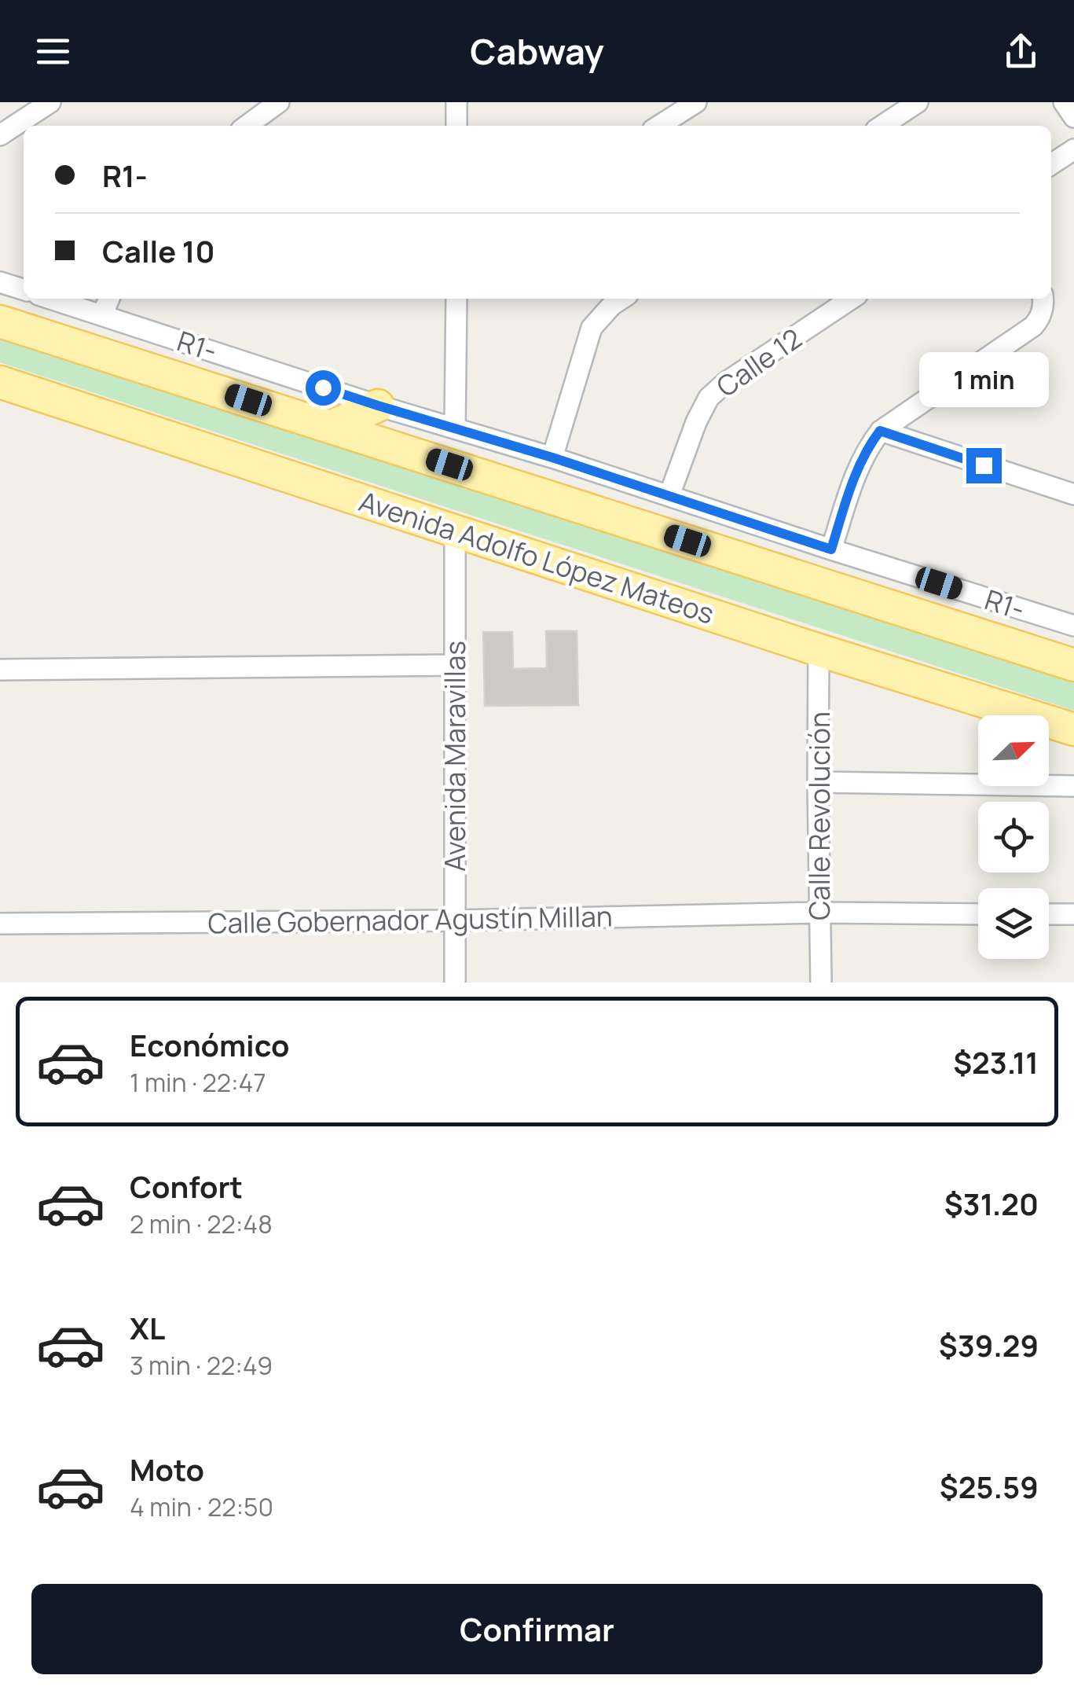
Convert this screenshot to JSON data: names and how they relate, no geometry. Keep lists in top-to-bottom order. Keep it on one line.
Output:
{"streets":{"main road":["Avenida Adolfo López Mateos"],"street":["R1-","Calle 12","Avenida Maravillas","Calle Revolución","Calle Gobernador Agustín Millan"]},"crossings":[["R1-","Calle 12"],["Avenida Adolfo López Mateos","Avenida Maravillas"],["Avenida Adolfo López Mateos","Calle Revolución"],["Avenida Maravillas","Calle Gobernador Agustín Millan"],["Calle Revolución","Calle Gobernador Agustín Millan"]],"north":"top right","page":{"header":"Cabway","banner":["R1-","Calle 10"],"bubble":"1 min","list":[{"name":"Económico","note":"1 min · 22:47","value":"$23.11"},{"name":"Confort","note":"2 min · 22:48","value":"$31.20"},{"name":"XL","note":"3 min · 22:49","value":"$39.29"},{"name":"Moto","note":"4 min · 22:50","value":"$25.59"}],"buttons":"Confirmar"}}
